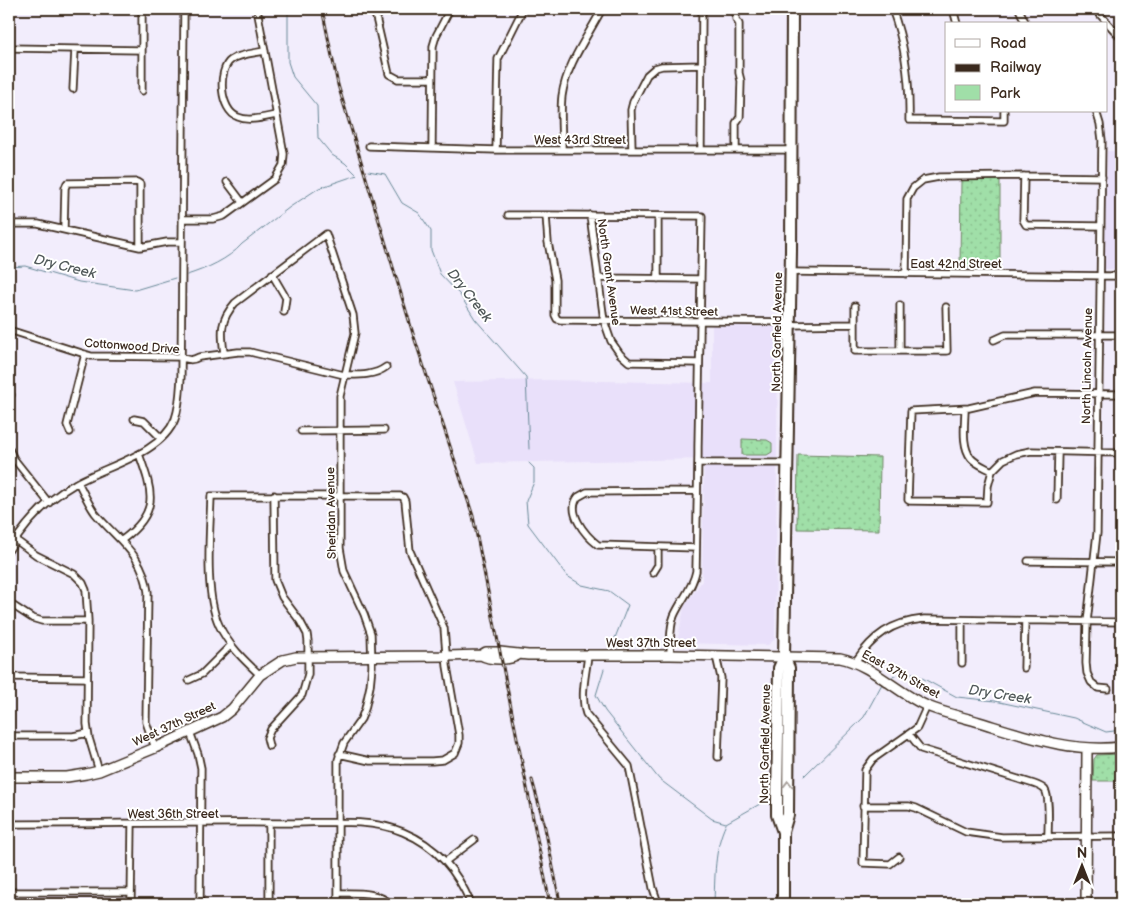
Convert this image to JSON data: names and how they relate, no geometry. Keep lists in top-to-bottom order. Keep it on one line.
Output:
{"streets":{"highway":["North Garfield Avenue"],"street":["West 43rd Street","East 42nd Street","North Grant Avenue","West 41st Street","Cottonwood Drive","North Lincoln Avenue","Sheridan Avenue","West 37th Street","East 37th Street","West 36th Street"]},"crossings":[["West 43rd Street","North Garfield Avenue"],["East 42nd Street","North Garfield Avenue"],["East 42nd Street","North Lincoln Avenue"],["North Grant Avenue","West 41st Street"],["North Grant Avenue","West 37th Street"],["West 41st Street","North Garfield Avenue"],["North Garfield Avenue","West 37th Street"],["North Garfield Avenue","East 37th Street"],["Cottonwood Drive","Sheridan Avenue"],["Sheridan Avenue","West 37th Street"],["Sheridan Avenue","West 36th Street"],["West 37th Street","East 37th Street"]],"water":["Dry Creek"],"legend":["Road","Railway","Park"],"north":"top"}
